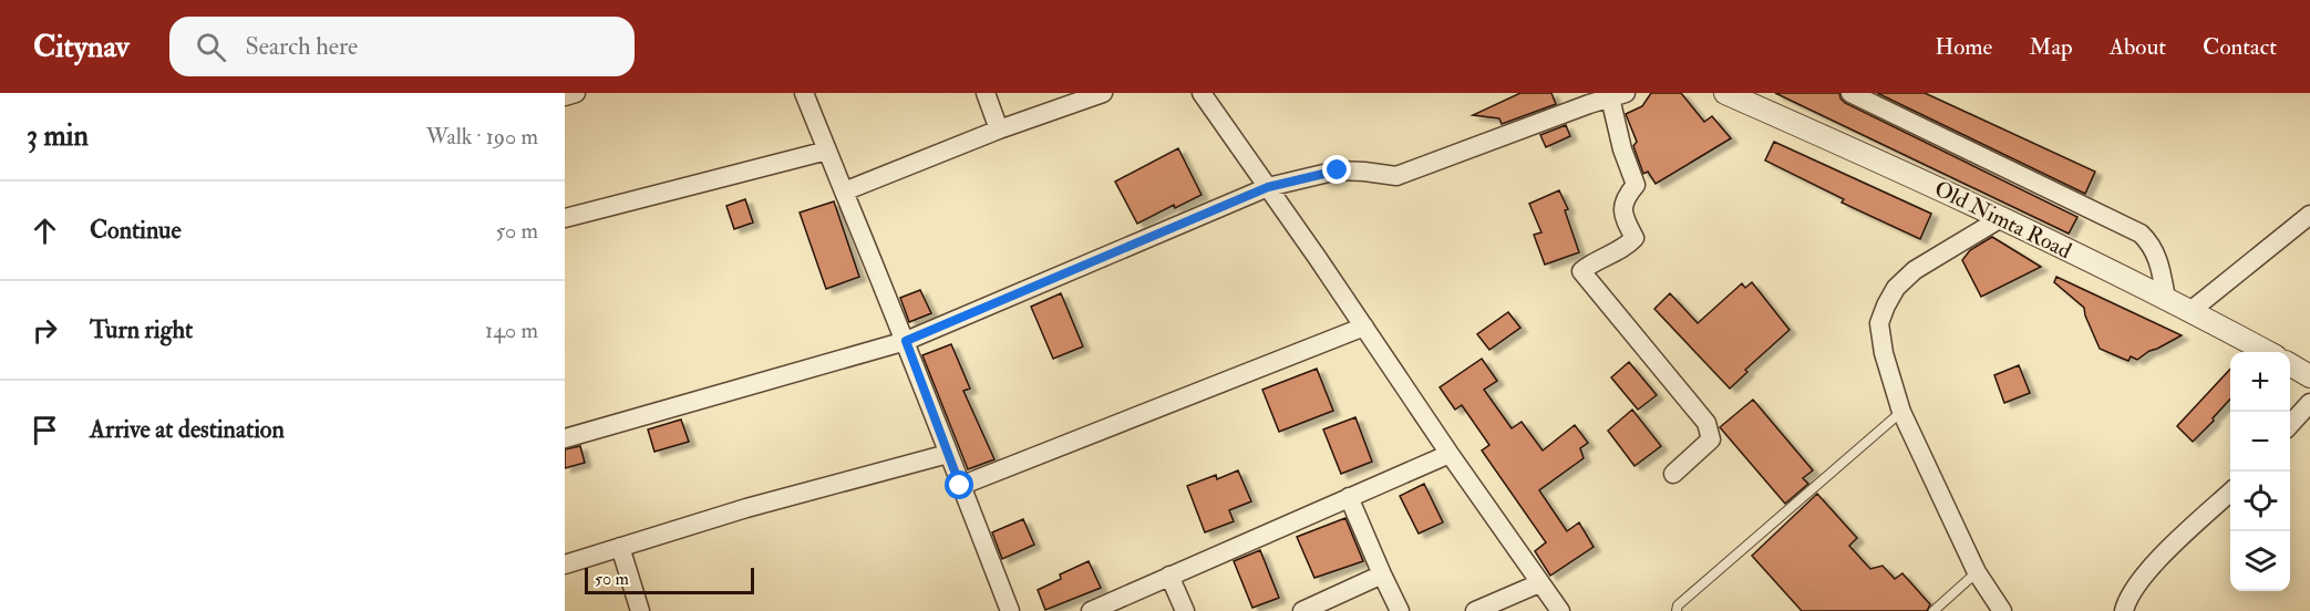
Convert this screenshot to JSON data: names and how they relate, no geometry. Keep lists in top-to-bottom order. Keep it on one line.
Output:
{"streets":{"street":["Old Nimta Road"]},"scale_bar":"50 m","page":{"header":"Citynav","search":"Search here","nav":["Home","Map","About","Contact"],"heading":["3 min","Walk · 190 m"],"list":[["Continue","50 m"],["Turn right","140 m"],"Arrive at destination"],"map_buttons":["+","−"],"scale":"50 m"}}
